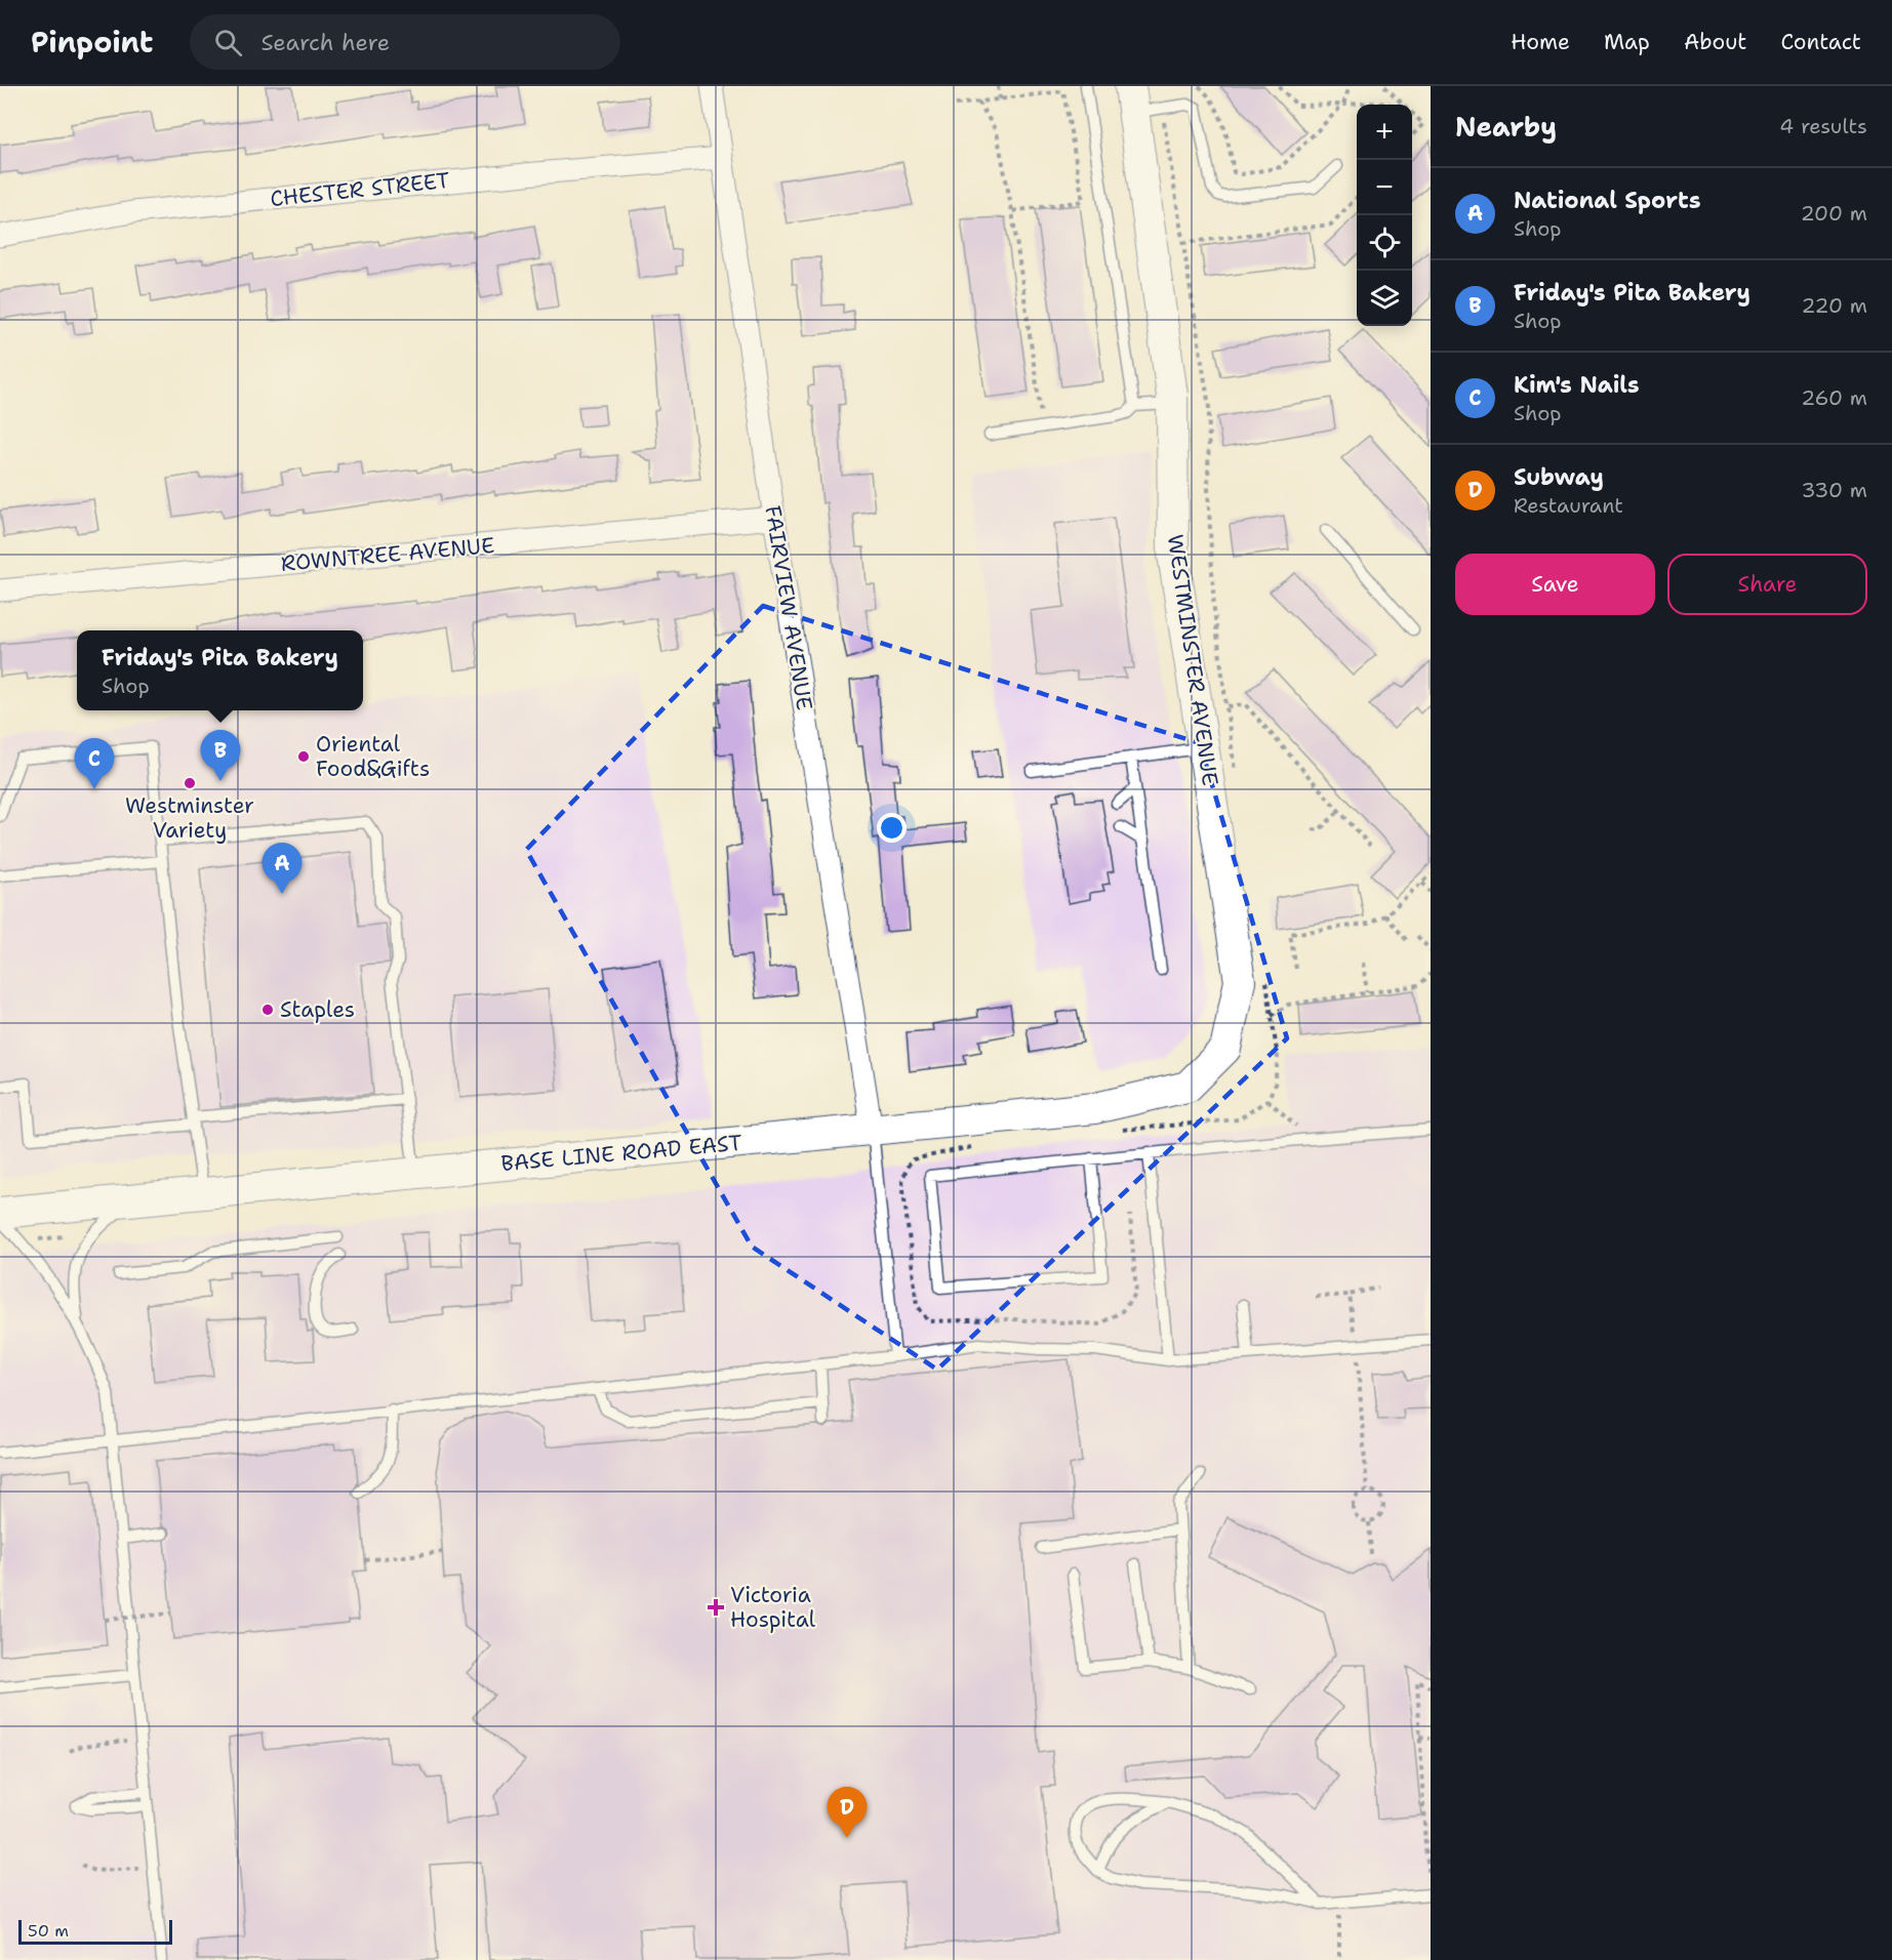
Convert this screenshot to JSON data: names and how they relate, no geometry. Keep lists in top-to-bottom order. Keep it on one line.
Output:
{"streets":{"street":["CHESTER STREET","ROWNTREE AVENUE","FAIRVIEW AVENUE","WESTMINSTER AVENUE","BASE LINE ROAD EAST"]},"crossings":[["CHESTER STREET","FAIRVIEW AVENUE"],["ROWNTREE AVENUE","FAIRVIEW AVENUE"],["FAIRVIEW AVENUE","BASE LINE ROAD EAST"],["WESTMINSTER AVENUE","BASE LINE ROAD EAST"]],"places":{"other":["Oriental Food&Gifts","Westminster Variety","Staples"],"health":["Victoria Hospital"]},"scale_bar":"50 m","page":{"header":"Pinpoint","search":"Search here","nav":["Home","Map","About","Contact"],"heading":["Nearby","4 results"],"map_buttons":["+","−"],"list":[{"mark":"A","name":"National Sports","note":"Shop","value":"200 m"},{"mark":"B","name":"Friday's Pita Bakery","note":"Shop","value":"220 m"},{"mark":"C","name":"Kim's Nails","note":"Shop","value":"260 m"},{"mark":"D","name":"Subway","note":"Restaurant","value":"330 m"}],"buttons":["Save","Share"],"popup":["Friday's Pita Bakery","Shop"],"pins":["B","C","A","D"],"scale":"50 m"}}
